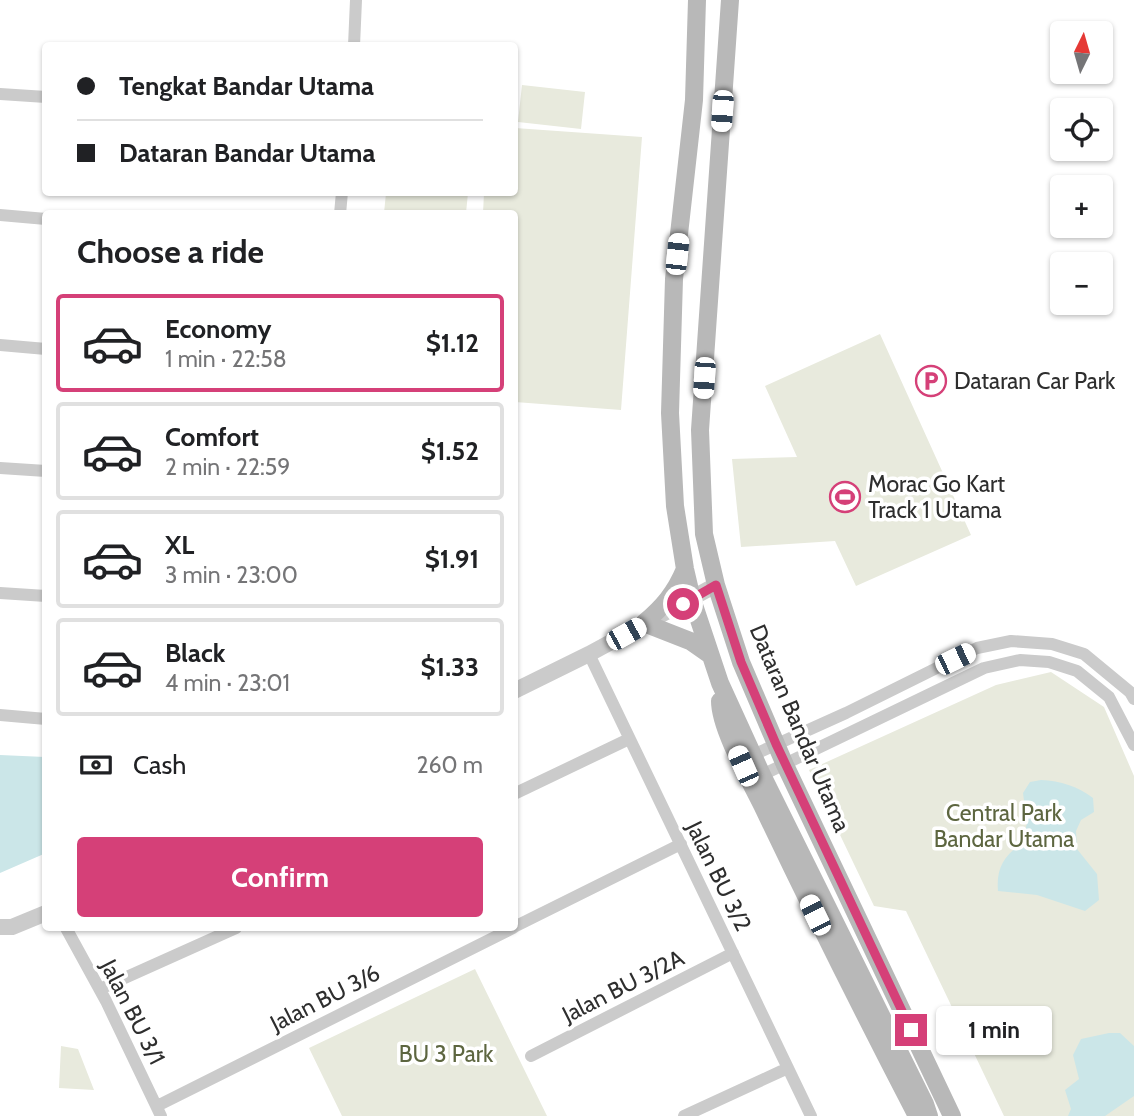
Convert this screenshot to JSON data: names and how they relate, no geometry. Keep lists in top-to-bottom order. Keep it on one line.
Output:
{"streets":{"main road":["Dataran Bandar Utama"],"street":["Jalan BU 3/2","Jalan BU 3/2A","Jalan BU 3/6","Jalan BU 3/1"]},"crossings":[["Jalan BU 3/2","Jalan BU 3/2A"],["Jalan BU 3/2","Jalan BU 3/6"],["Jalan BU 3/6","Jalan BU 3/1"]],"parks":["Central Park Bandar Utama","BU 3 Park"],"places":{"parking":["Dataran Car Park"],"sports":["Morac Go Kart Track 1 Utama"]},"north":"top","page":{"map_buttons":["+","−"],"banner":["Tengkat Bandar Utama","Dataran Bandar Utama"],"heading":"Choose a ride","list":[{"name":"Economy","note":"1 min · 22:58","value":"$1.12"},{"name":"Comfort","note":"2 min · 22:59","value":"$1.52"},{"name":"XL","note":"3 min · 23:00","value":"$1.91"},{"name":"Black","note":"4 min · 23:01","value":"$1.33"}],"pay":["Cash","260 m"],"buttons":"Confirm","bubble":"1 min"}}
